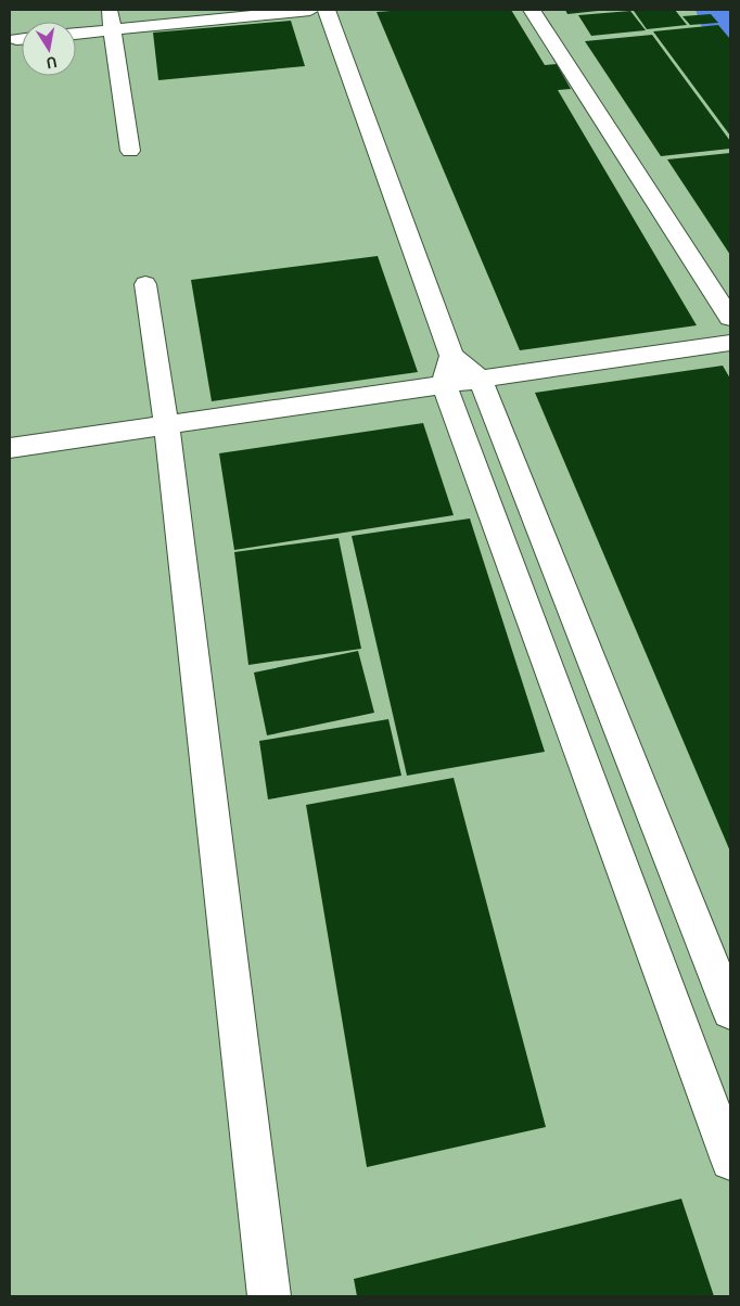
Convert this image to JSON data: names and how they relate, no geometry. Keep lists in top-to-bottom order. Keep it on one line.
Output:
{"north":"bottom"}
